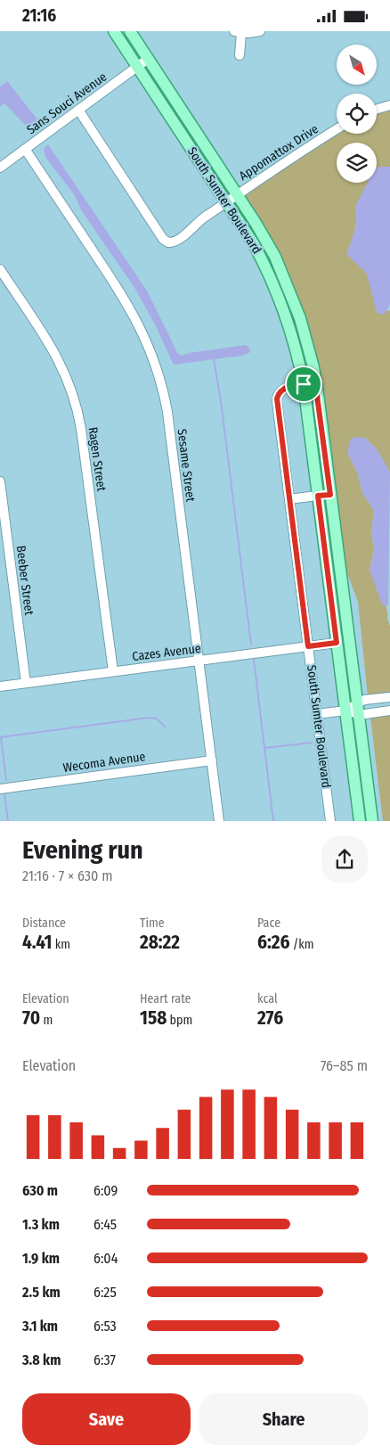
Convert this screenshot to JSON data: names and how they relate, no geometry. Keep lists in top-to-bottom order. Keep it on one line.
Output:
{"streets":{"main road":["South Sumter Boulevard"],"street":["Sans Souci Avenue","Appomattox Drive","Ragen Street","Sesame Street","Beeber Street","Cazes Avenue","Wecoma Avenue"]},"crossings":[["Sans Souci Avenue","Appomattox Drive"],["Sans Souci Avenue","South Sumter Boulevard"],["Sans Souci Avenue","Sesame Street"],["Appomattox Drive","South Sumter Boulevard"],["South Sumter Boulevard","Cazes Avenue"],["Ragen Street","Cazes Avenue"],["Sesame Street","Cazes Avenue"],["Sesame Street","Wecoma Avenue"],["Beeber Street","Cazes Avenue"]],"north":"bottom right","page":{"status":"21:16","heading":["Evening run","21:16 · 7 × 630 m"],"stats":[["Distance","4.41 km"],["Time","28:22"],["Pace","6:26 /km"],["Elevation","70 m"],["Heart rate","158 bpm"],["kcal","276"]],"chart":["Elevation","76–85 m"],"list":[{"name":"630 m","note":"6:09"},{"name":"1.3 km","note":"6:45"},{"name":"1.9 km","note":"6:04"},{"name":"2.5 km","note":"6:25"},{"name":"3.1 km","note":"6:53"},{"name":"3.8 km","note":"6:37"}],"buttons":["Save","Share"]}}
